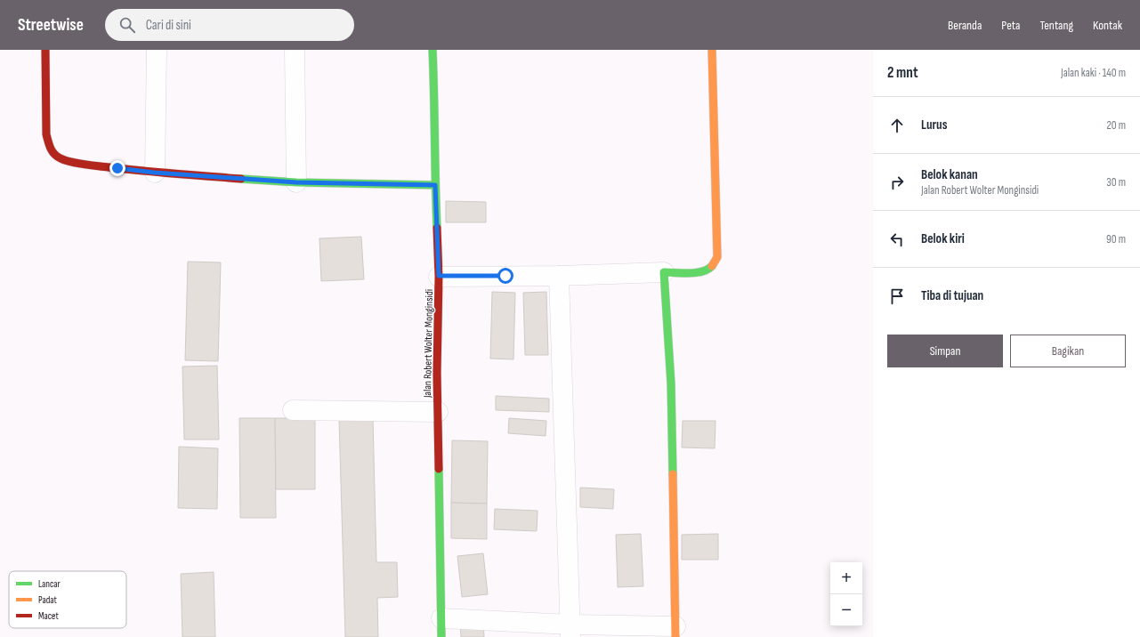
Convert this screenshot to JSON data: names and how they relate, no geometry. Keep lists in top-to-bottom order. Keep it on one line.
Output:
{"streets":{"street":["Jalan Robert Wolter Monginsidi"]},"legend":["Lancar","Padat","Macet"],"page":{"header":"Streetwise","search":"Cari di sini","nav":["Beranda","Peta","Tentang","Kontak"],"heading":["2 mnt","Jalan kaki · 140 m"],"list":[["Lurus","20 m"],["Belok kanan","Jalan Robert Wolter Monginsidi","30 m"],["Belok kiri","90 m"],"Tiba di tujuan"],"buttons":["Simpan","Bagikan"],"map_buttons":["+","−"]}}
